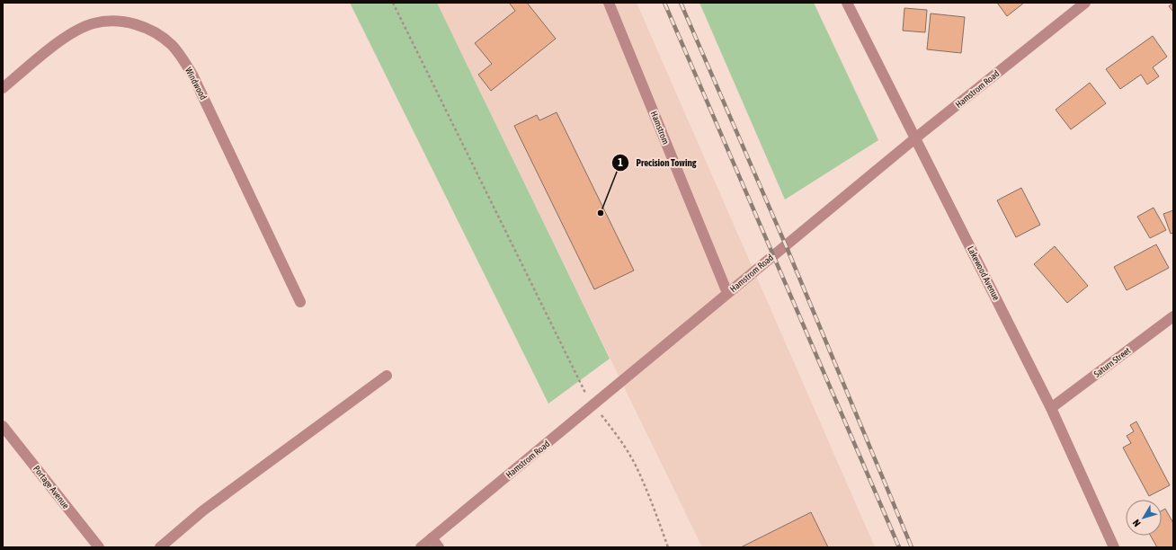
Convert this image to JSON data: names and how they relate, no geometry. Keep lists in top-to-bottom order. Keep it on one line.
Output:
{"streets":{"street":["Windwood","Hamstrom Road","Hamstrom","Lakewood Avenue","Saturn Street","Portage Avenue"]},"crossings":[["Hamstrom Road","Hamstrom"],["Hamstrom Road","Lakewood Avenue"],["Lakewood Avenue","Saturn Street"]],"places":["Precision Towing"],"north":"bottom left"}
